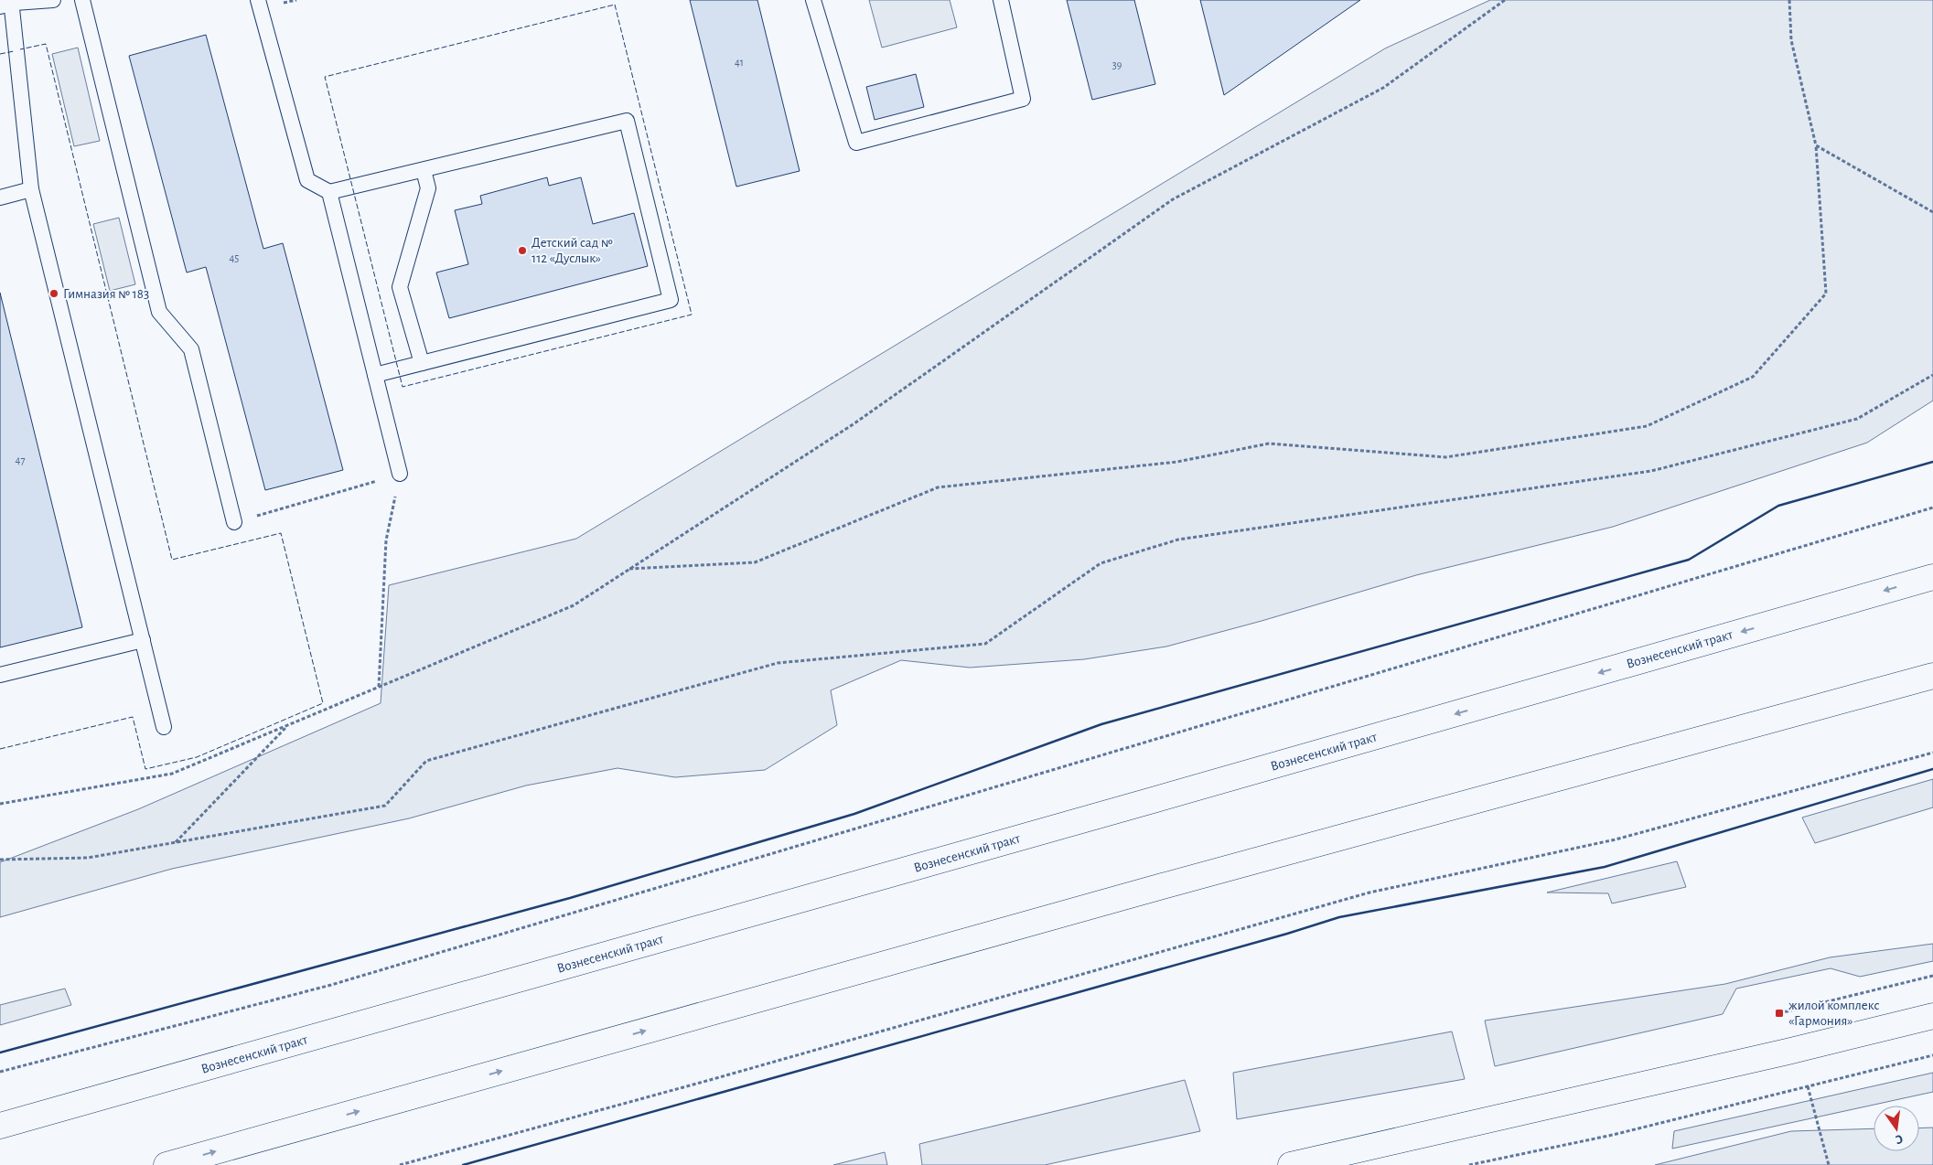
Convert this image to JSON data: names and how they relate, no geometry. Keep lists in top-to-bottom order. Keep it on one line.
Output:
{"streets":{"main road":["Вознесенский тракт"]},"places":{"other":["Детский сад № 112 «Дуслык»","Гимназия № 183"],"transit":["жилой комплекс «Гармония»"]},"house_numbers":["41","39","45","47"],"north":"bottom"}
